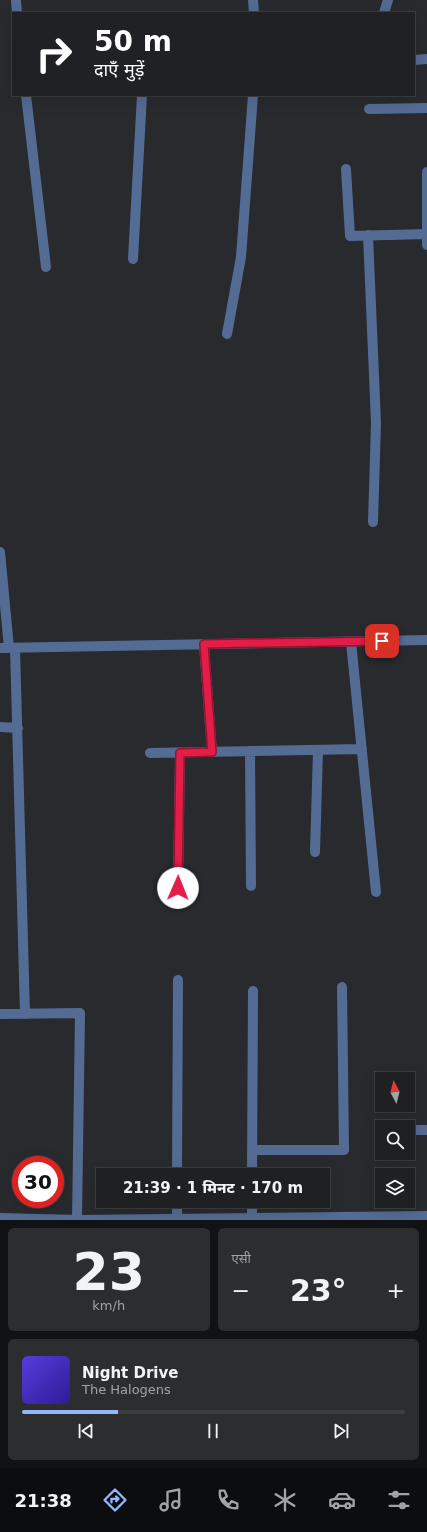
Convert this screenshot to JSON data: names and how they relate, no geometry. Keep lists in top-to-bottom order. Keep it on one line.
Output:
{"north":"top","page":{"turn":["50 m","दाएँ मुड़ें"],"limit":"30","trip":"21:39 · 1 मिनट · 170 m","tile":[["23","km/h"],"एसी"],"heat":["−","23°","+"],"song":["Night Drive","The Halogens"],"tabs":"21:38"}}
